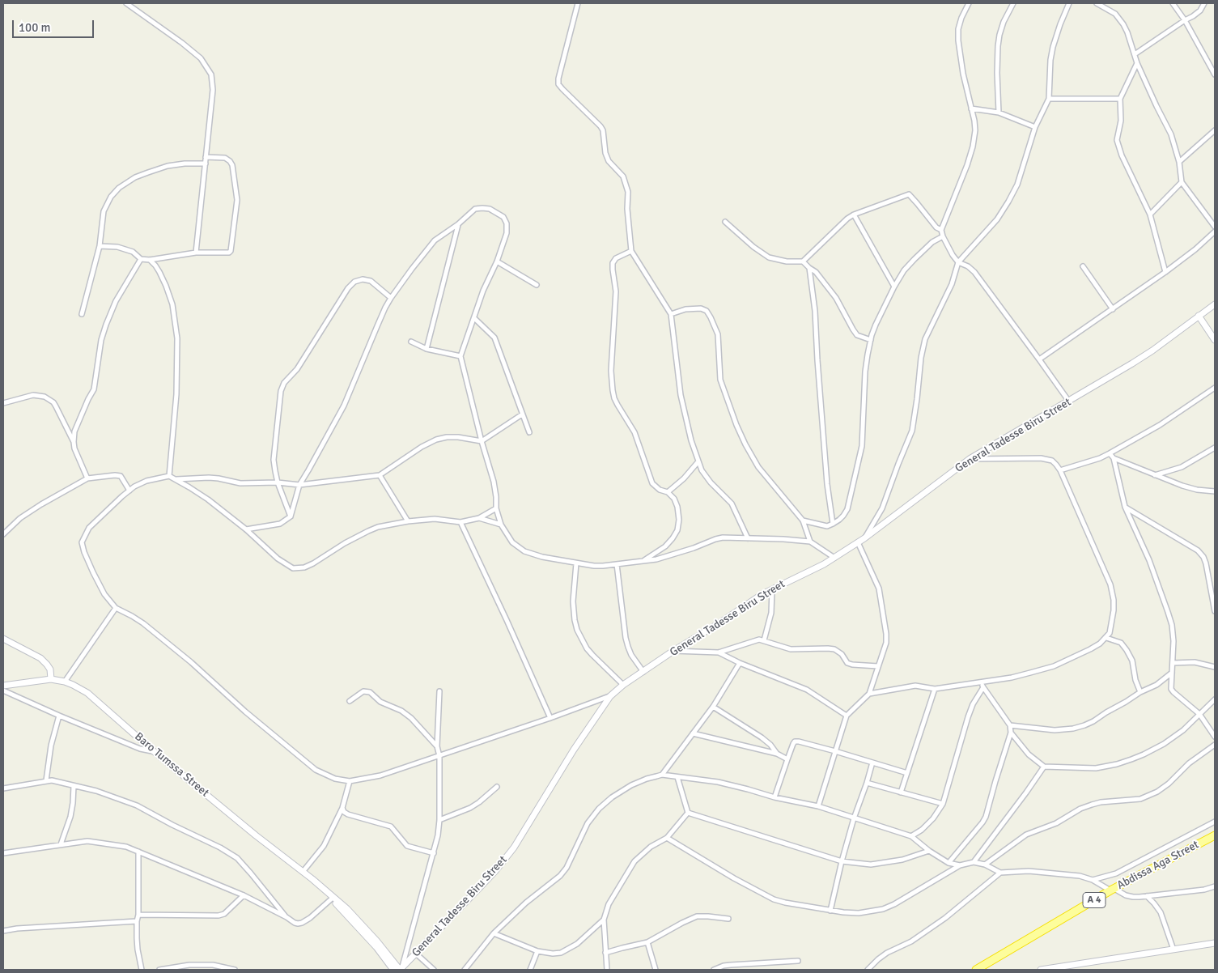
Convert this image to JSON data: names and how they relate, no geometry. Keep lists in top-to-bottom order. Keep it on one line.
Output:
{"streets":{"highway":["Abdissa Aga Street","A 4"],"street":["General Tadesse Biru Street","Baro Tumssa Street"]},"crossings":[["General Tadesse Biru Street","Baro Tumssa Street"]],"scale_bar":"100 m"}
